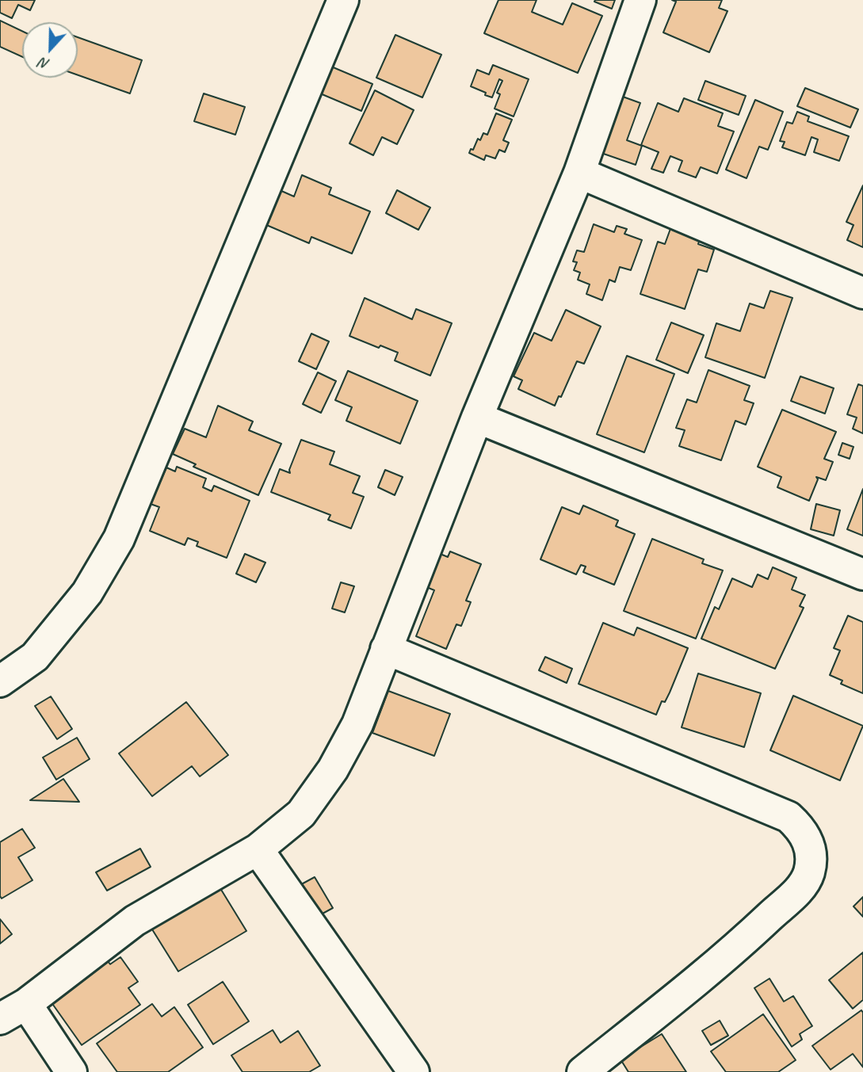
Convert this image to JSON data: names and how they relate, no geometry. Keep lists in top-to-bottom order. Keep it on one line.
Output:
{"north":"bottom"}
